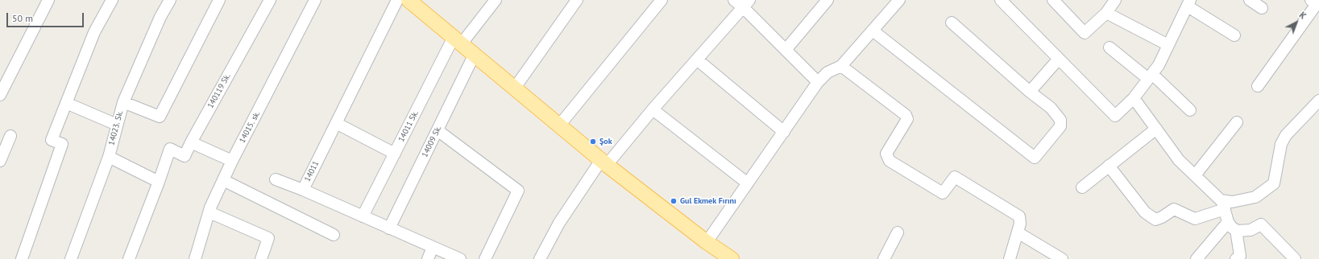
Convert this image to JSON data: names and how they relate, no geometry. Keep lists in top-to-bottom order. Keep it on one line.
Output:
{"streets":{"street":["140119 Sk.","14011 Sk.","14015. sk.","14023. Sk.","14009 Sk.","14011"]},"crossings":[["14011 Sk.","14011"],["14009 Sk.","14011"]],"places":["Şok","Gul Ekmek Fırını"],"scale_bar":"50 m","north":"top right"}
